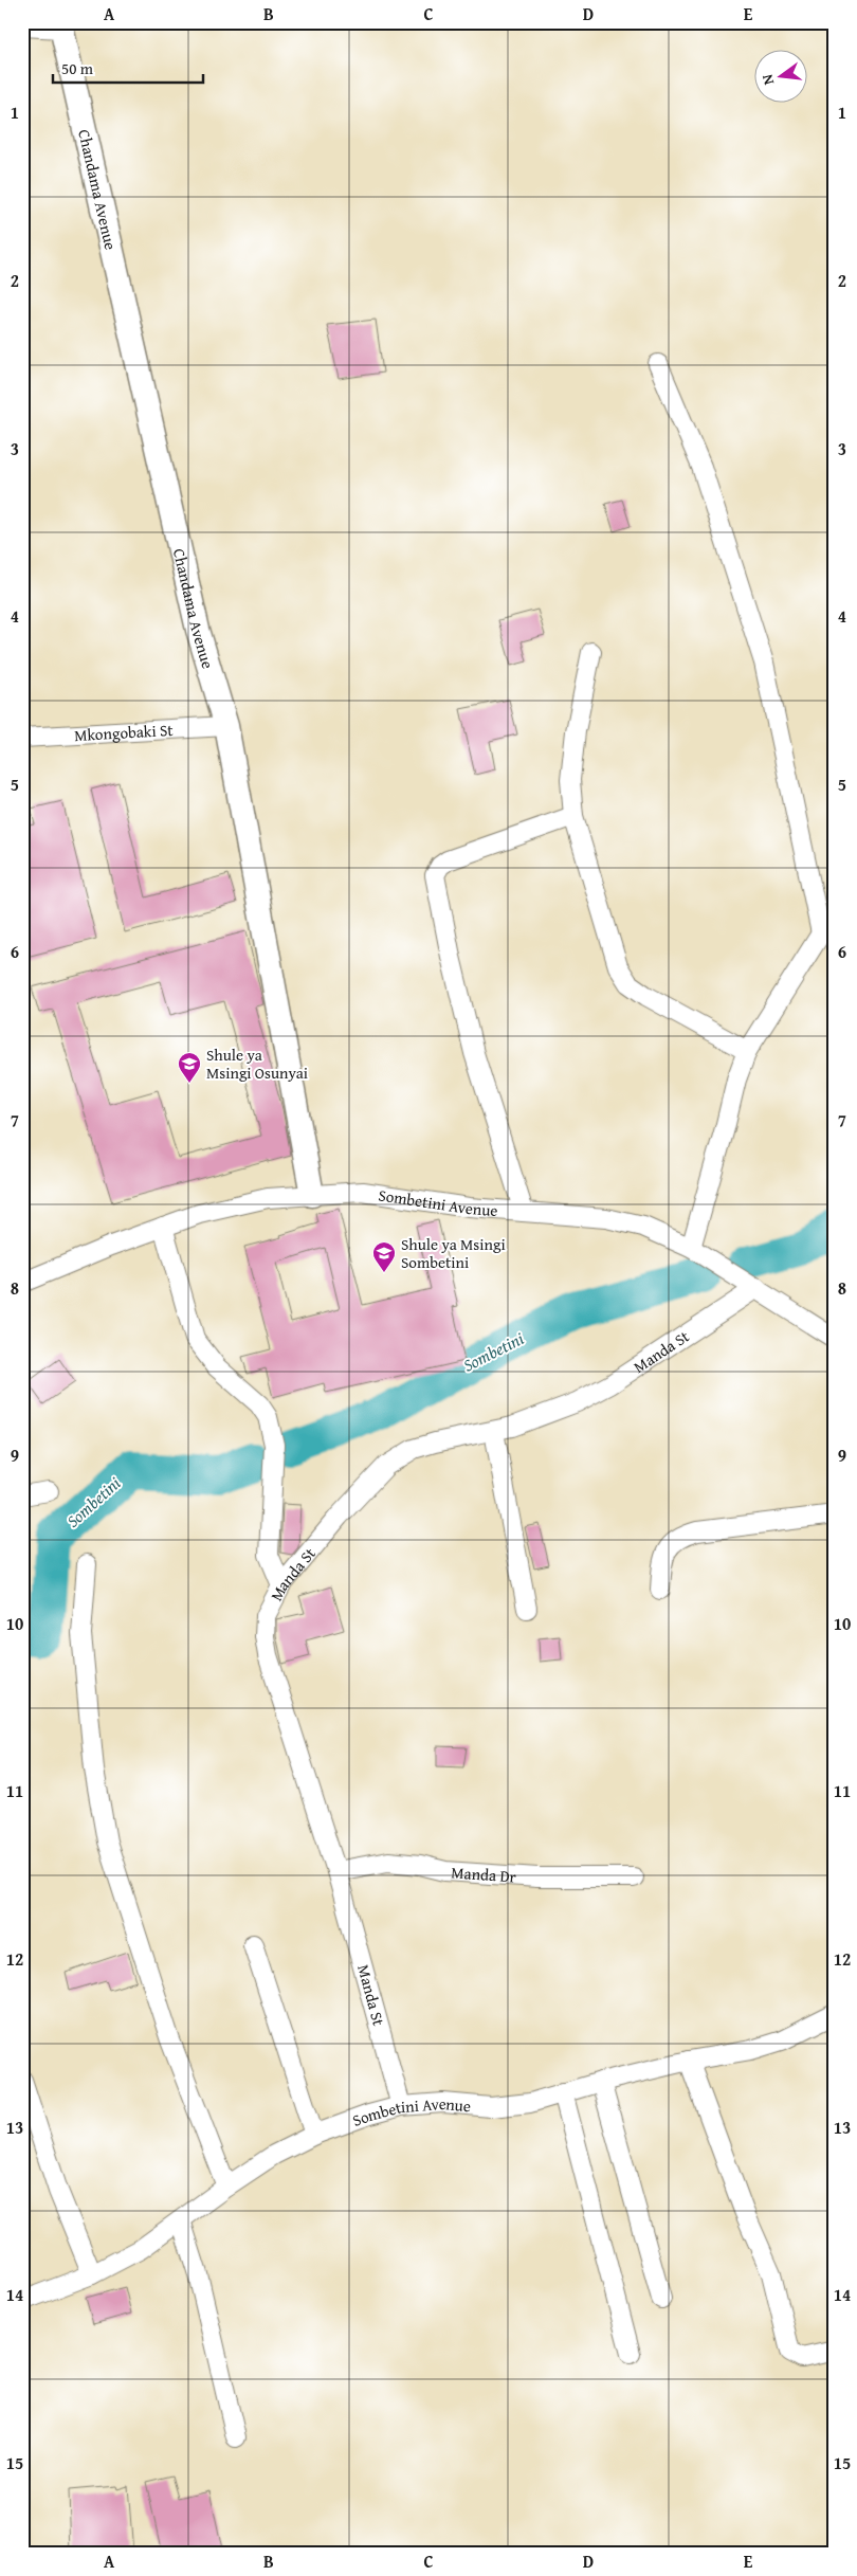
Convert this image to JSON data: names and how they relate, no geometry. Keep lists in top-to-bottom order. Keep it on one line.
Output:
{"streets":{"street":["Chandama Avenue","Mkongobaki St","Sombetini Avenue","Manda St","Manda Dr"]},"crossings":[["Chandama Avenue","Mkongobaki St"],["Chandama Avenue","Sombetini Avenue"],["Sombetini Avenue","Manda St"],["Manda St","Manda Dr"]],"water":["Sombetini"],"places":{"school or university":["Shule ya Msingi Osunyai","Shule ya Msingi Sombetini"]},"scale_bar":"50 m","north":"left","grid":{"columns":["A","B","C","D","E"],"rows":["1","2","3","4","5","6","7","8","9","10","11","12","13","14","15"]}}
